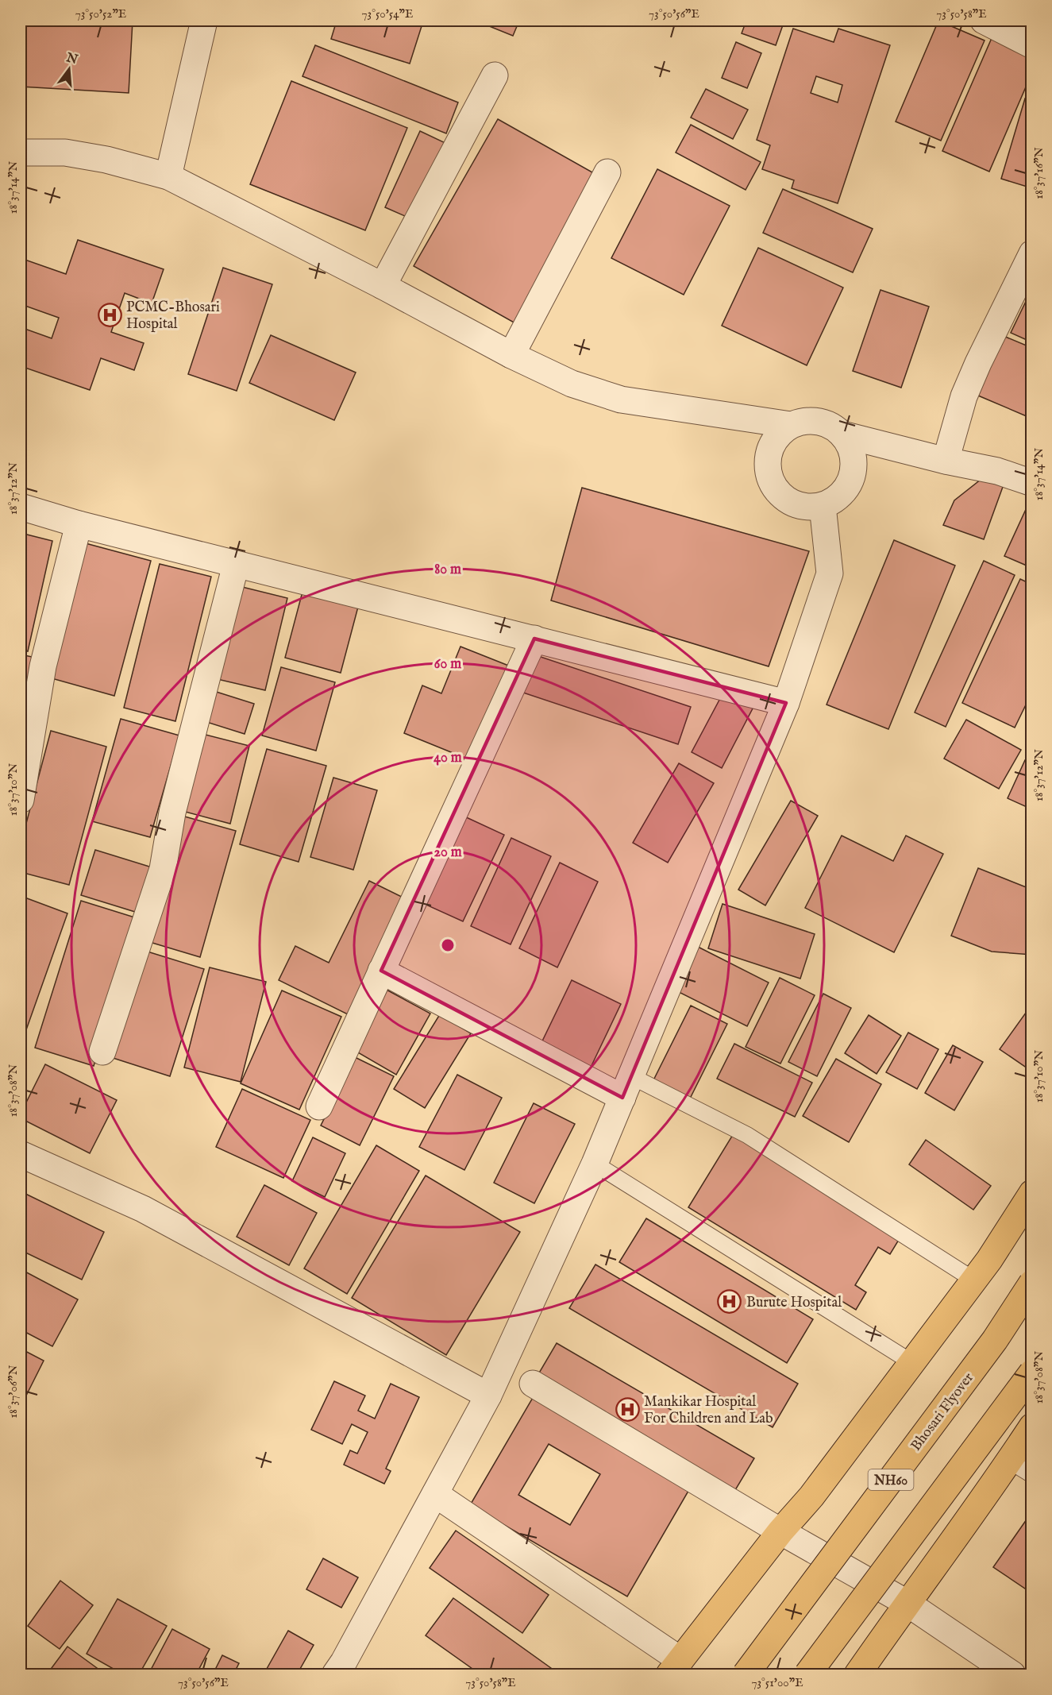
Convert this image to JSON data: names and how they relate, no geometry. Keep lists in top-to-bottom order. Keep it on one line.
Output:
{"streets":{"main road":["Bhosari Flyover","NH60"]},"places":{"hospital":["PCMC-Bhosari Hospital","Burute Hospital","Mankikar Hospital For Children and Lab"]},"north":"top","coordinates":["73°50'52\"E","73°50'54\"E","73°50'56\"E","73°50'58\"E","18°37'16\"N","18°37'14\"N","18°37'12\"N","18°37'10\"N","18°37'08\"N","18°37'06\"N","73°51'00\"E"],"rings":["80 m","60 m","40 m","20 m"]}
